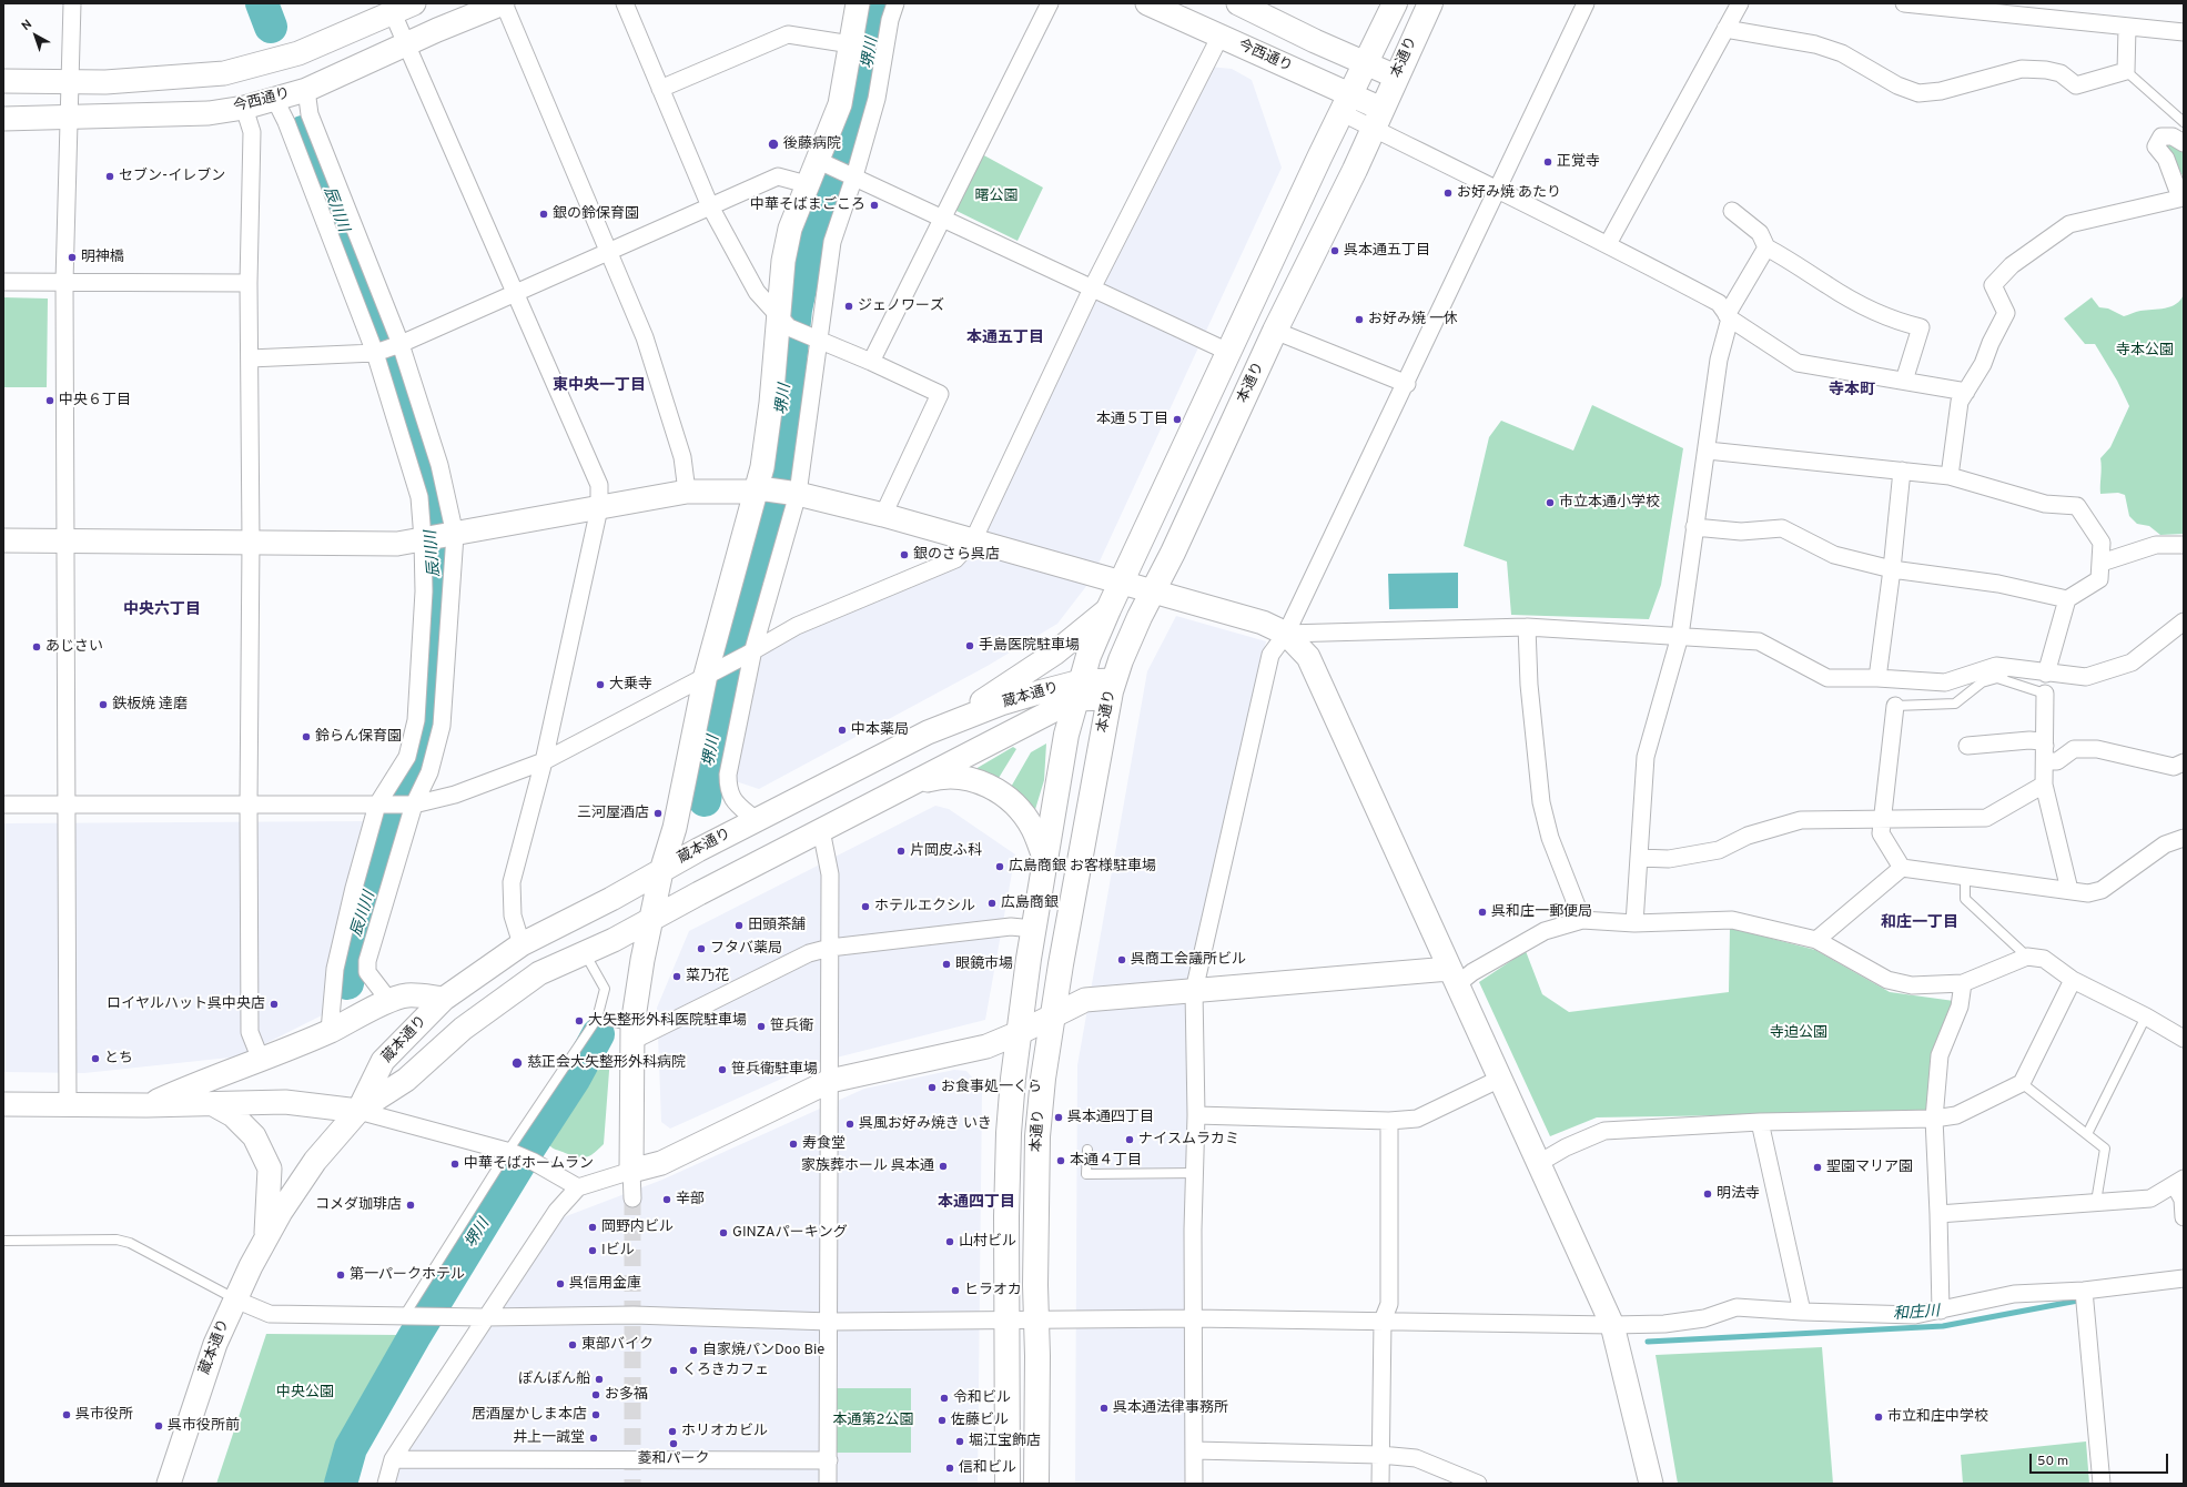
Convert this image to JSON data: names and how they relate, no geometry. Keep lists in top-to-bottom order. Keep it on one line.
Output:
{"streets":{"highway":["本通り"],"street":["今西通り","蔵本通り"]},"crossings":[["今西通り","本通り"],["本通り","蔵本通り"]],"districts":["本通五丁目","東中央一丁目","寺本町","中央六丁目","和庄一丁目","本通四丁目"],"water":["堺川","辰川川","和庄川"],"parks":["曙公園","寺本公園","寺迫公園","中央公園","本通第2公園"],"places":["後藤病院","正覚寺","セブン-イレブン","お好み焼 あたり","中華そばまごころ","銀の鈴保育園","呉本通五丁目","明神橋","ジェノワーズ","お好み焼 一休","中央６丁目","本通５丁目","市立本通小学校","銀のさら呉店","手島医院駐車場","あじさい","大乗寺","鉄板焼 達磨","中本薬局","鈴らん保育園","三河屋酒店","片岡皮ふ科","広島商銀 お客様駐車場","広島商銀","ホテルエクシル","呉和庄一郵便局","田頭茶舗","フタバ薬局","呉商工会議所ビル","眼鏡市場","菜乃花","ロイヤルハット呉中央店","大矢整形外科医院駐車場","笹兵衛","とち","慈正会大矢整形外科病院","笹兵衛駐車場","お食事処一くら","呉本通四丁目","呉風お好み焼き いき","ナイスムラカミ","寿食堂","本通４丁目","中華そばホームラン","家族葬ホール 呉本通","聖園マリア園","明法寺","辛部","コメダ珈琲店","岡野内ビル","GINZAパーキング","山村ビル","Iビル","第一パークホテル","呉信用金庫","ヒラオカ","東部バイク","自家焼パンDoo Bie","くろきカフェ","ぽんぽん船","お多福","令和ビル","呉本通法律事務所","呉市役所","居酒屋かしま本店","市立和庄中学校","佐藤ビル","呉市役所前","ホリオカビル","井上一誠堂","堀江宝飾店","菱和パーク","信和ビル"],"scale_bar":"50 m","north":"top left"}
